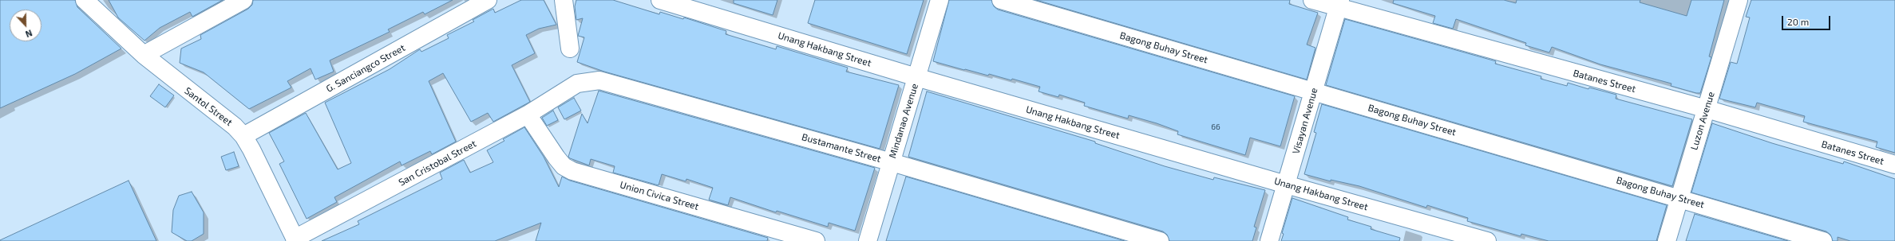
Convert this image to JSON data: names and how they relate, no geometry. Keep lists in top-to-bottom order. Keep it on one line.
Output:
{"streets":{"street":["Bagong Buhay Street","Unang Hakbang Street","G. Sanciangco Street","Batanes Street","Santol Street","Mindanao Avenue","Visayan Avenue","Luzon Avenue","Bustamante Street","San Cristobal Street","Union Civica Street"]},"crossings":[["Bagong Buhay Street","Visayan Avenue"],["Bagong Buhay Street","Luzon Avenue"],["Unang Hakbang Street","Mindanao Avenue"],["Unang Hakbang Street","Visayan Avenue"],["G. Sanciangco Street","Santol Street"],["Batanes Street","Visayan Avenue"],["Batanes Street","Luzon Avenue"],["Santol Street","San Cristobal Street"],["Mindanao Avenue","Bustamante Street"],["Bustamante Street","San Cristobal Street"],["San Cristobal Street","Union Civica Street"]],"house_numbers":["66"],"scale_bar":"20 m","north":"bottom"}
